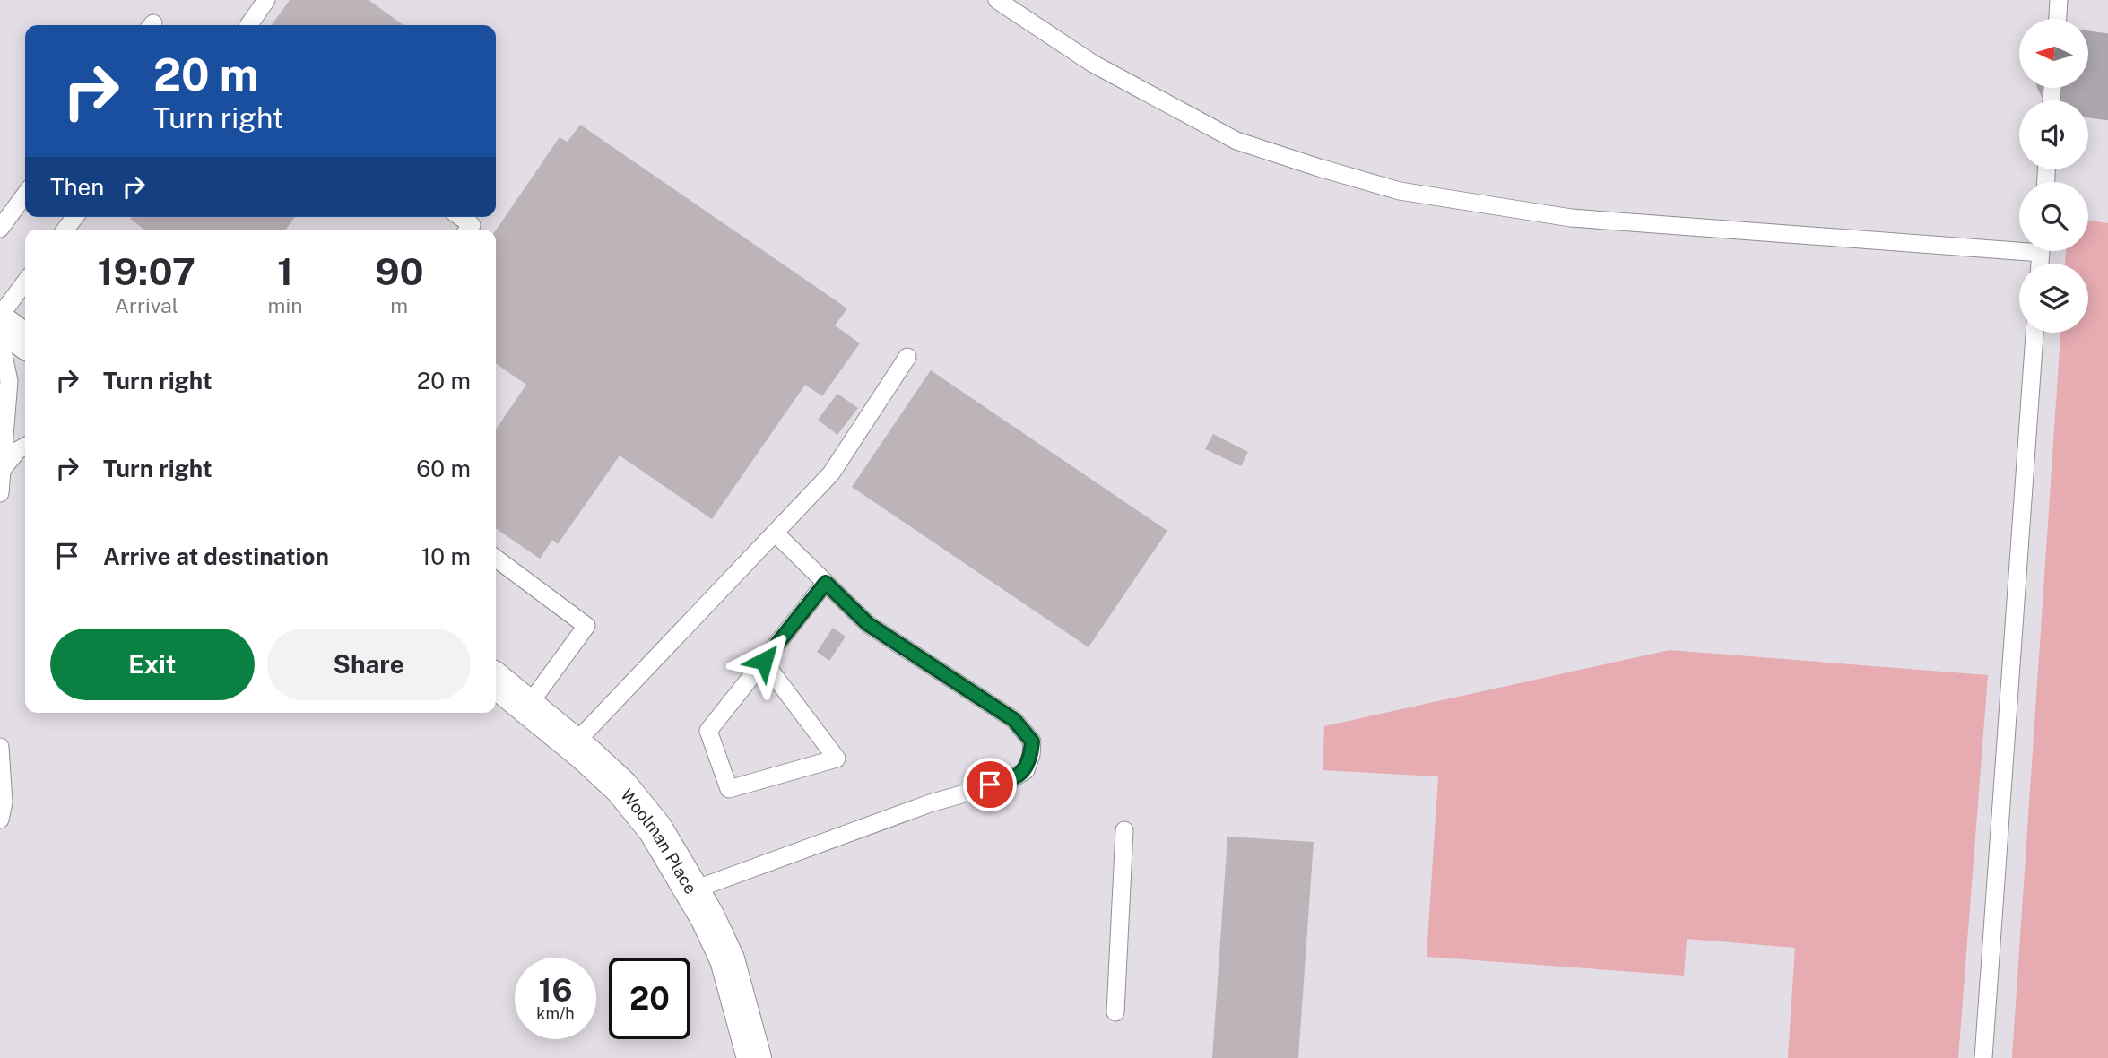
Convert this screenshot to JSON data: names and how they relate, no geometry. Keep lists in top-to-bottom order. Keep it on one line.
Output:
{"streets":{"street":["Woolman Place"]},"north":"left","page":{"turn":["20 m","Turn right"],"then":"Then","eta":["19:07","Arrival","1","min","90","m"],"list":[{"name":"Turn right","value":"20 m"},{"name":"Turn right","value":"60 m"},{"name":"Arrive at destination","value":"10 m"}],"buttons":["Exit","Share"],"speed":"16 km/h","limit":"20"}}
